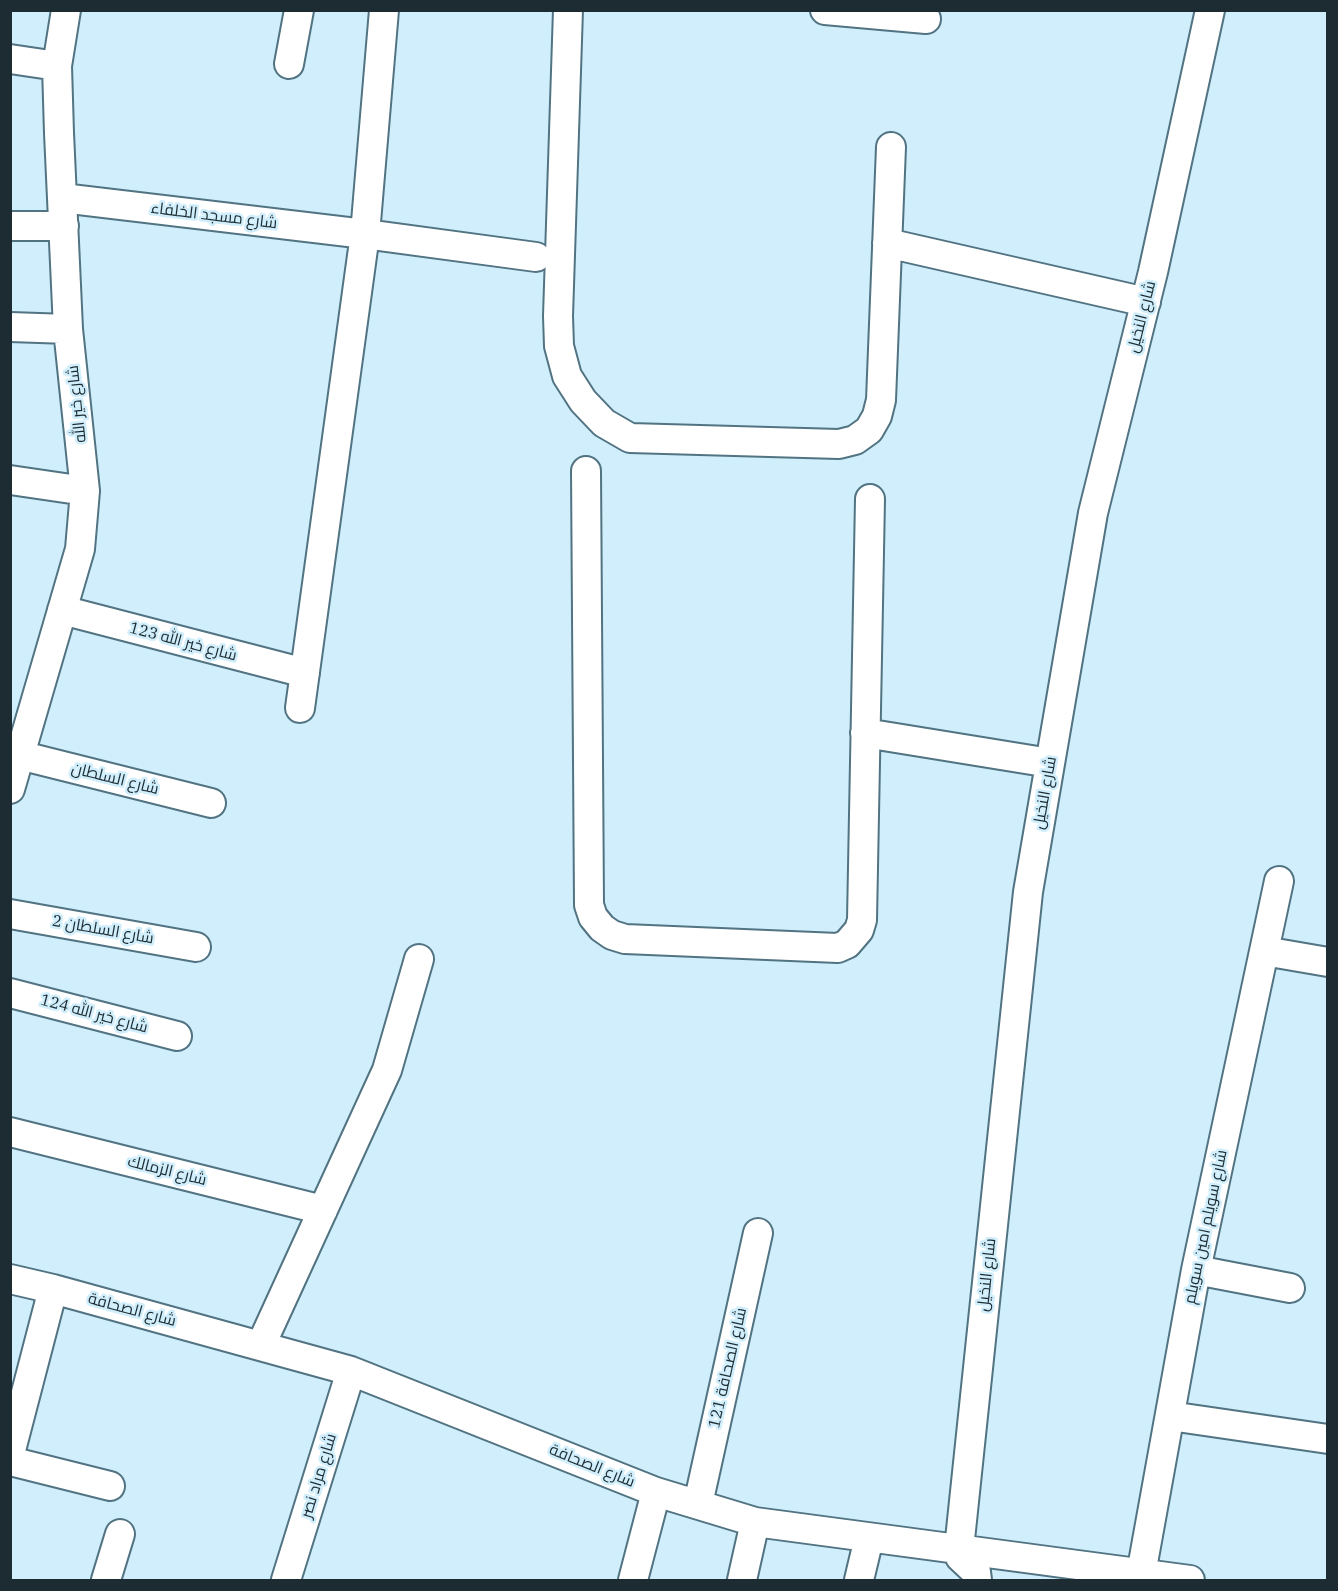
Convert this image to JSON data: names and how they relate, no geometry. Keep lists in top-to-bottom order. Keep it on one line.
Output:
{"streets":{"street":["شارع مسجد الخلفاء","شارع النخيل","شارع خير الله","شارع خير الله 123","شارع السلطان","شارع السلطان 2","شارع خير الله 124","شارع الزمالك","شارع سويلم امين سويلم","شارع الصحافة","شارع الصحافة 121","شارع مراد نصر"]},"crossings":[["شارع مسجد الخلفاء","شارع خير الله"],["شارع النخيل","شارع الصحافة"],["شارع خير الله","شارع خير الله 123"],["شارع خير الله","شارع السلطان"],["شارع سويلم امين سويلم","شارع الصحافة"],["شارع الصحافة","شارع الصحافة 121"],["شارع الصحافة","شارع مراد نصر"]]}
